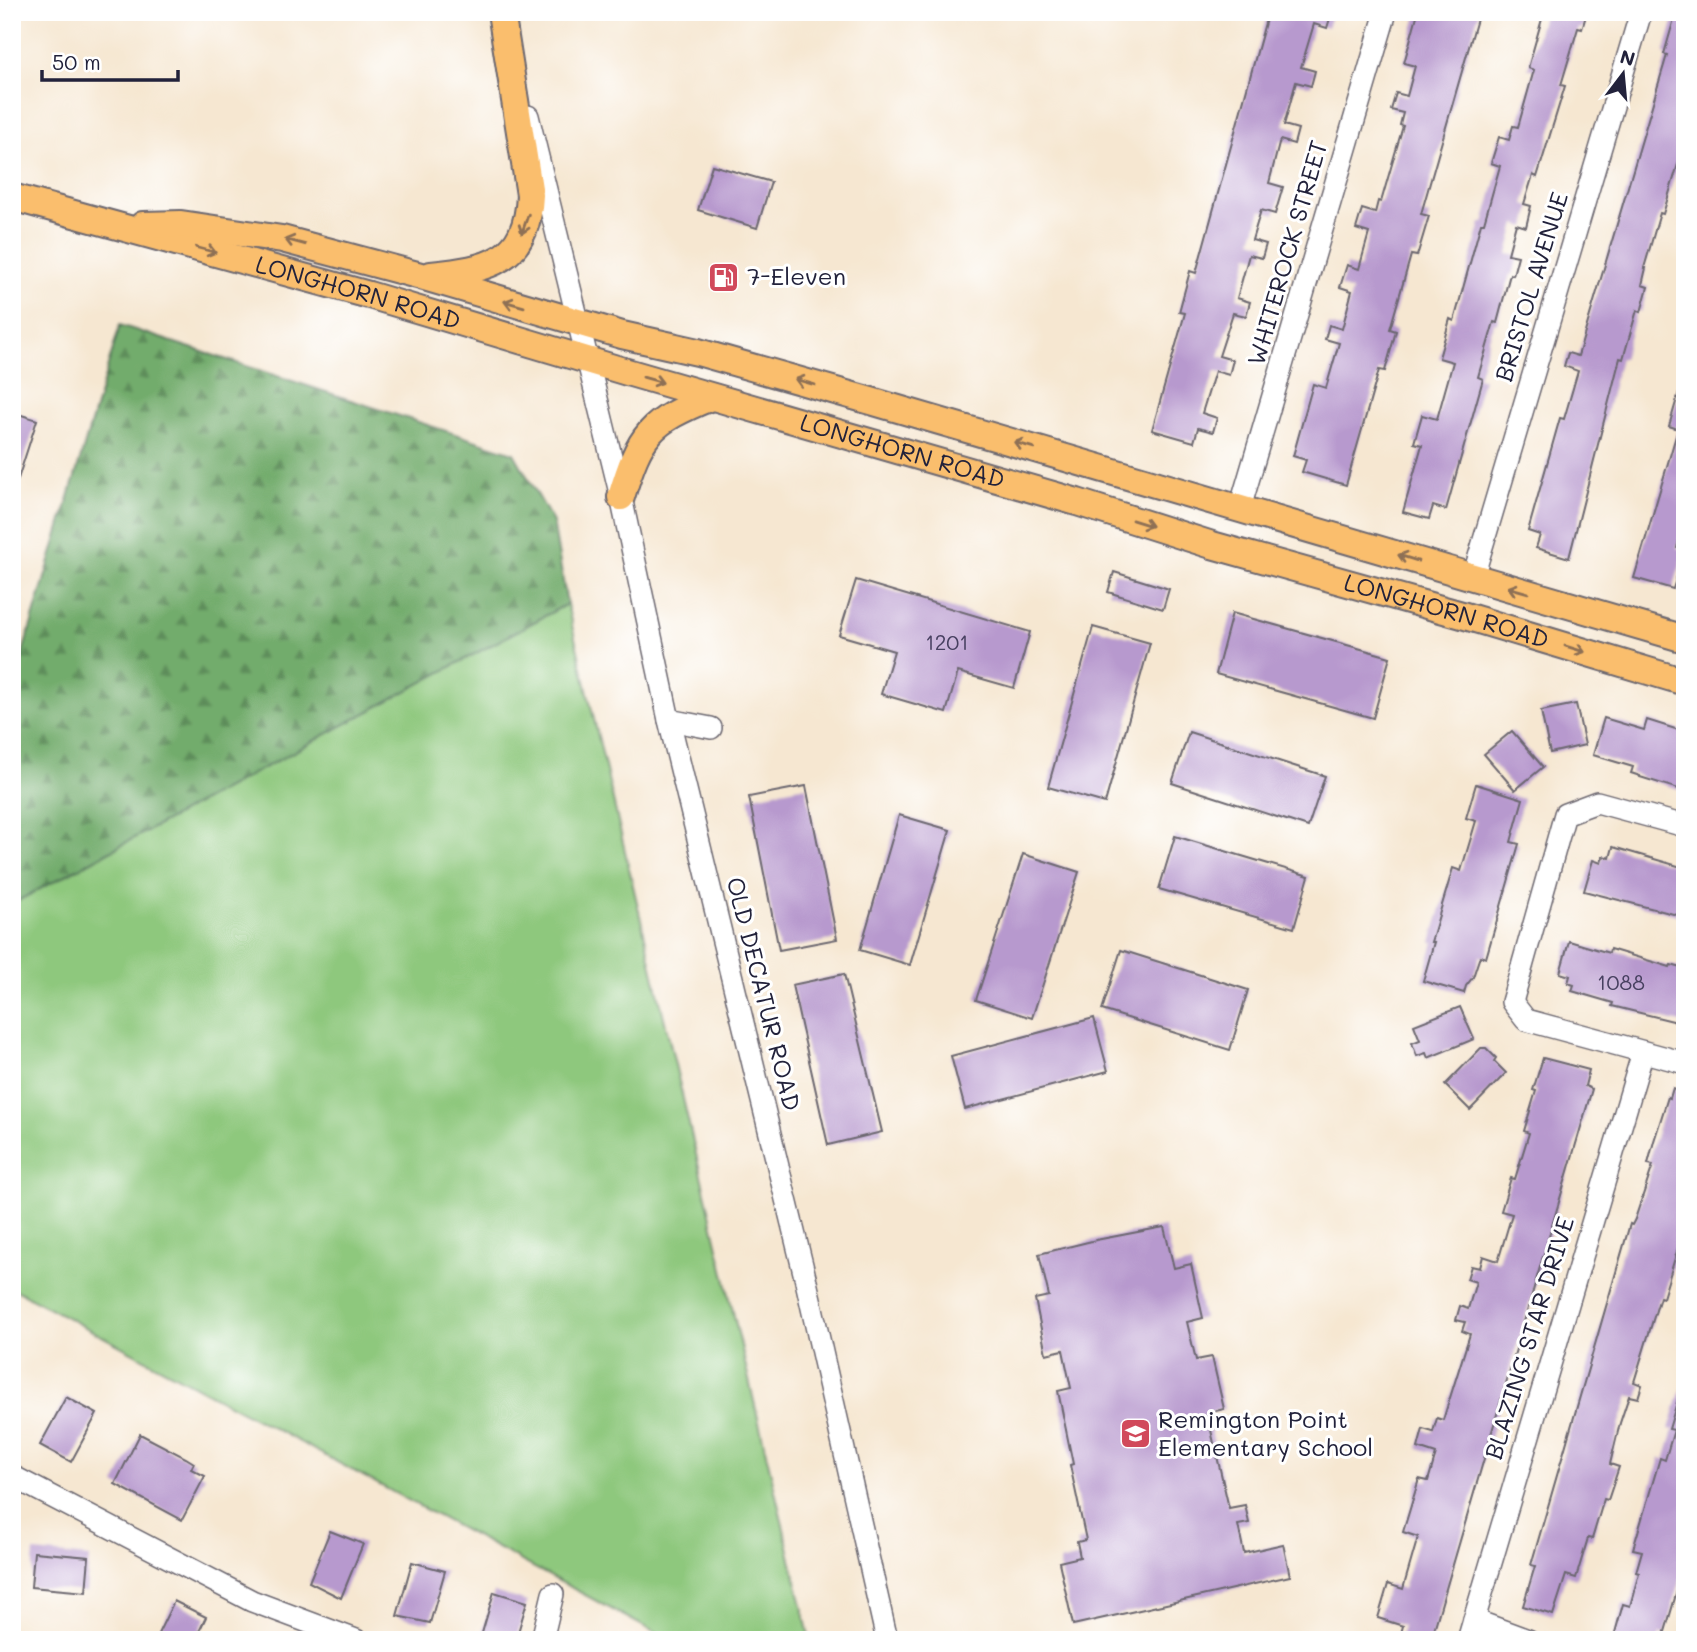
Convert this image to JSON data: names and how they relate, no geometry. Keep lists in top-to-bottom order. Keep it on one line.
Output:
{"streets":{"main road":["LONGHORN ROAD"],"street":["WHITEROCK STREET","BRISTOL AVENUE","OLD DECATUR ROAD","BLAZING STAR DRIVE"]},"crossings":[["WHITEROCK STREET","LONGHORN ROAD"],["BRISTOL AVENUE","LONGHORN ROAD"],["LONGHORN ROAD","OLD DECATUR ROAD"]],"places":{"fuel station":["7-Eleven"],"school or university":["Remington Point Elementary School"]},"house_numbers":["1201","1088"],"scale_bar":"50 m","north":"top"}
